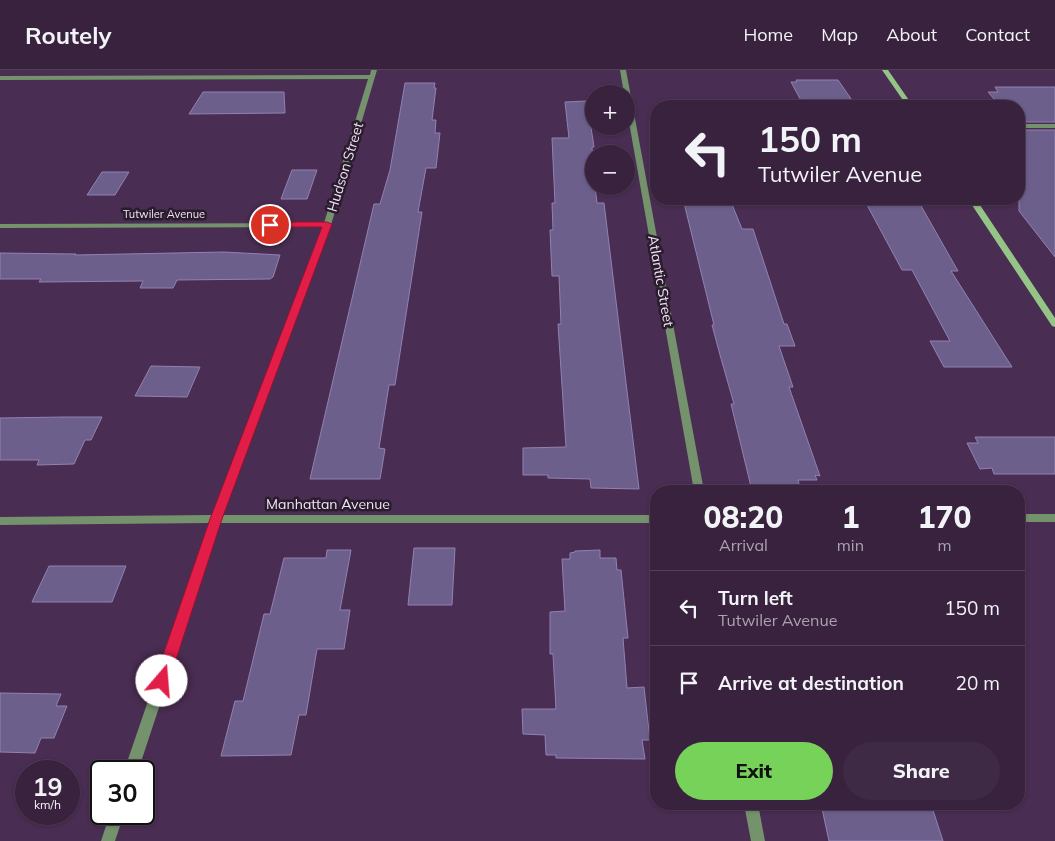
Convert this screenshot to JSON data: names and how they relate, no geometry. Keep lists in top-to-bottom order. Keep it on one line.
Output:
{"streets":{"street":["Hudson Street","Tutwiler Avenue","Atlantic Street","Manhattan Avenue"]},"crossings":[["Hudson Street","Tutwiler Avenue"],["Hudson Street","Manhattan Avenue"]],"page":{"header":"Routely","nav":["Home","Map","About","Contact"],"map_buttons":["+","−"],"turn":["150 m","Tutwiler Avenue"],"eta":["08:20","Arrival","1","min","170","m"],"list":[{"name":"Turn left","note":"Tutwiler Avenue","value":"150 m"},{"name":"Arrive at destination","value":"20 m"}],"buttons":["Exit","Share"],"speed":"19 km/h","limit":"30"}}
